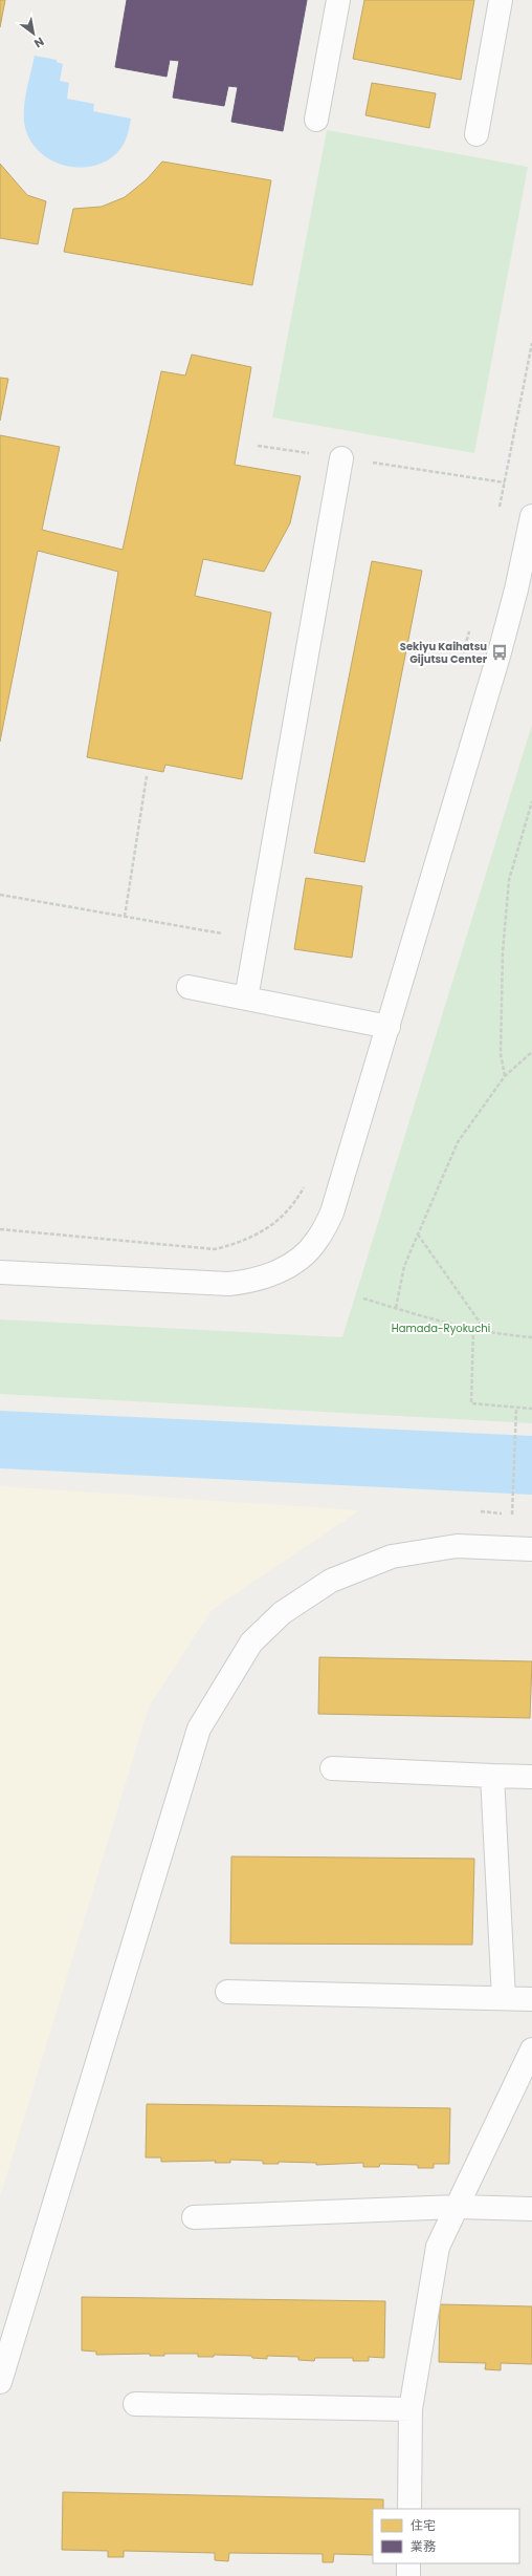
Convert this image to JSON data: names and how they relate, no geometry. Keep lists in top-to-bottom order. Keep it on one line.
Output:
{"parks":["Hamada-Ryokuchi"],"places":{"bus stop":["Sekiyu Kaihatsu Gijutsu Center"]},"legend":["住宅","業務"],"north":"bottom right"}
